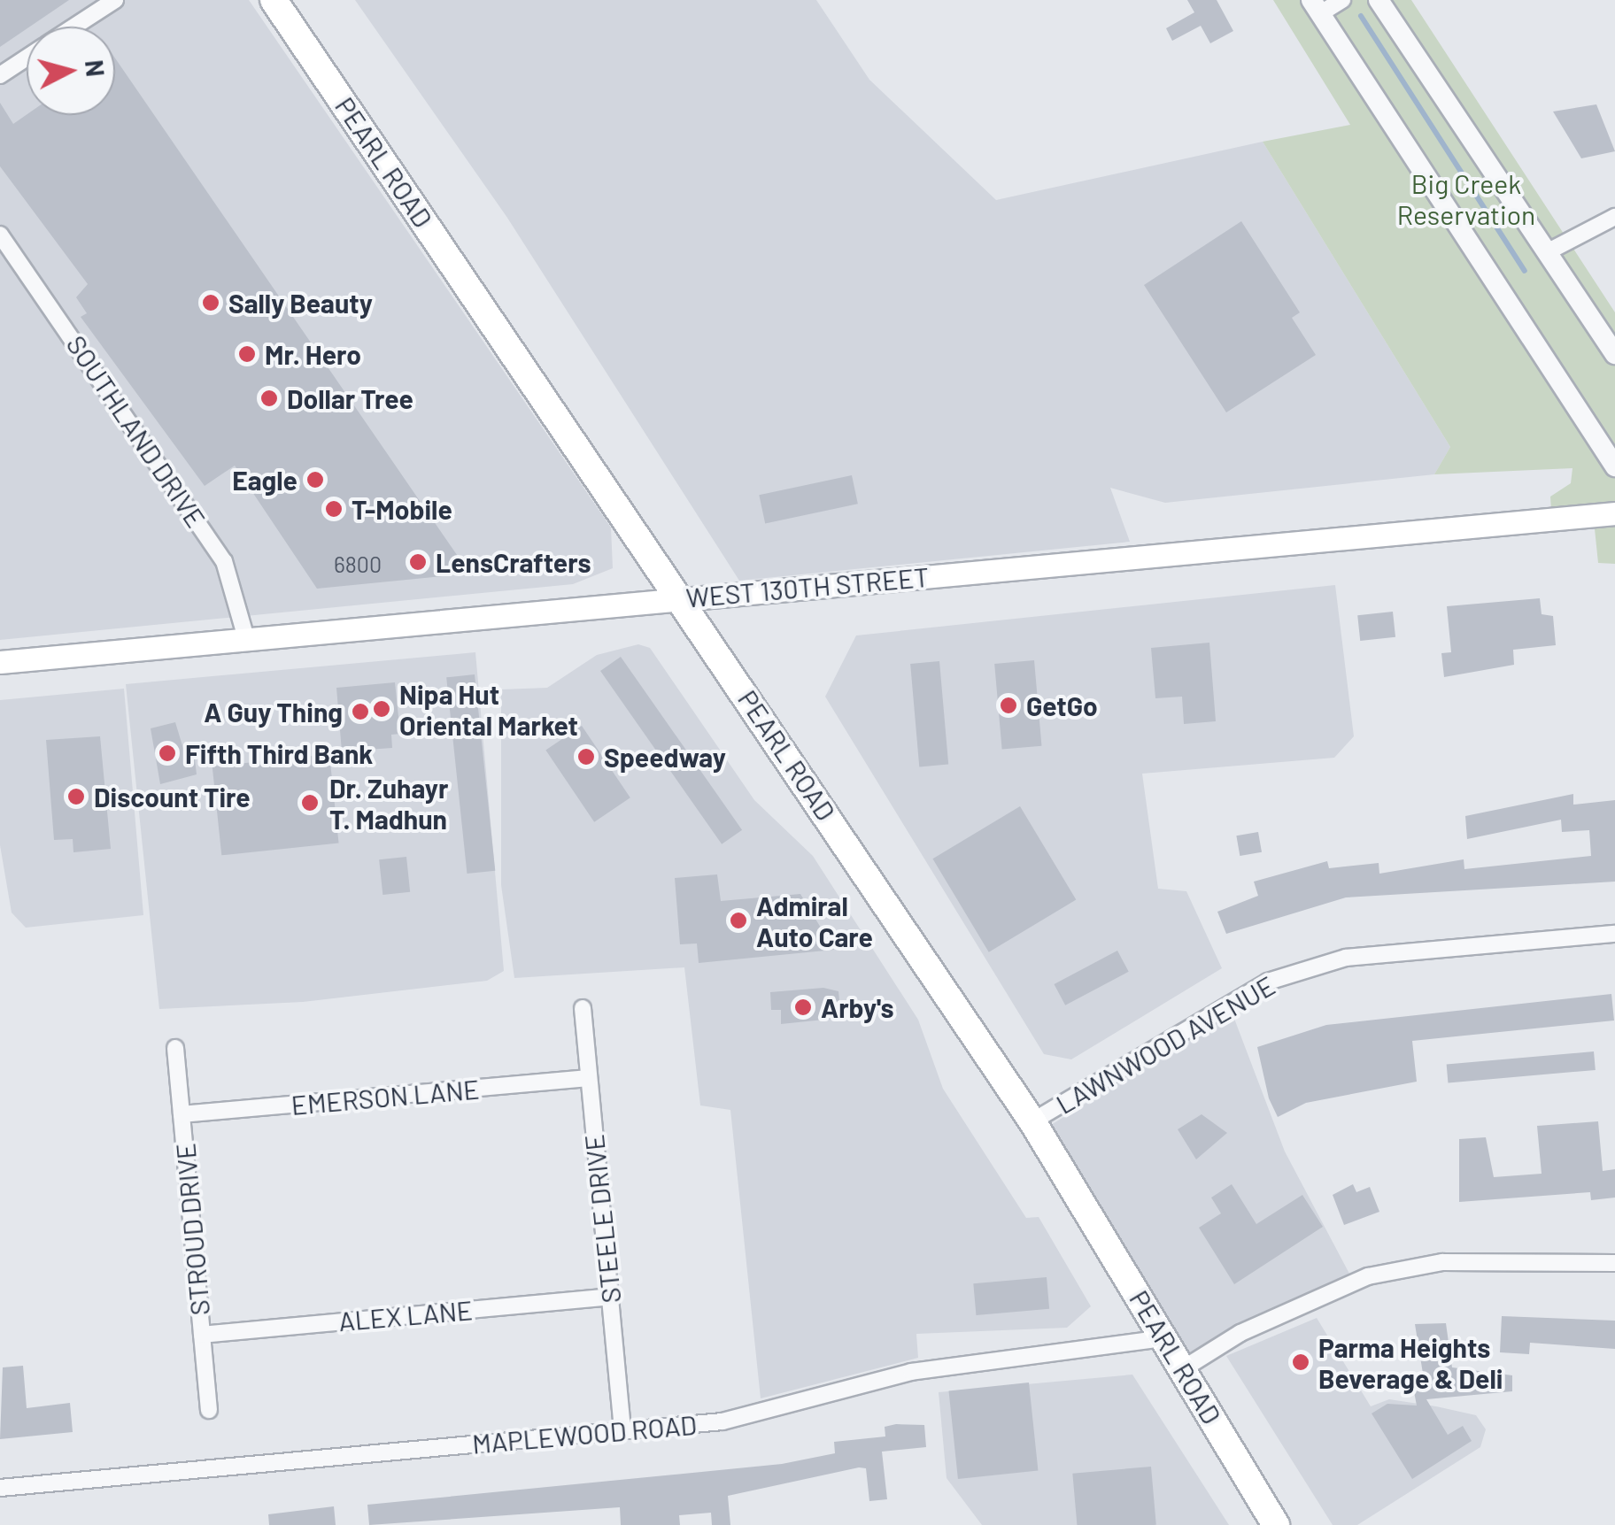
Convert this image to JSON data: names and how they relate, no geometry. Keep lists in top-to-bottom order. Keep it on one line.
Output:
{"streets":{"main road":["PEARL ROAD","WEST 130TH STREET"],"street":["SOUTHLAND DRIVE","LAWNWOOD AVENUE","EMERSON LANE","STEELE DRIVE","STROUD DRIVE","ALEX LANE","MAPLEWOOD ROAD"]},"crossings":[["PEARL ROAD","WEST 130TH STREET"],["PEARL ROAD","LAWNWOOD AVENUE"],["PEARL ROAD","MAPLEWOOD ROAD"],["SOUTHLAND DRIVE","WEST 130TH STREET"],["EMERSON LANE","STEELE DRIVE"],["EMERSON LANE","STROUD DRIVE"],["STEELE DRIVE","ALEX LANE"],["STEELE DRIVE","MAPLEWOOD ROAD"],["STROUD DRIVE","ALEX LANE"]],"parks":["Big Creek Reservation"],"places":["Sally Beauty","Mr. Hero","Dollar Tree","Eagle","T-Mobile","LensCrafters","GetGo","Nipa Hut Oriental Market","A Guy Thing","Fifth Third Bank","Speedway","Discount Tire","Dr. Zuhayr T. Madhun","Admiral Auto Care","Arby's","Parma Heights Beverage & Deli"],"house_numbers":["6800"],"north":"right"}
